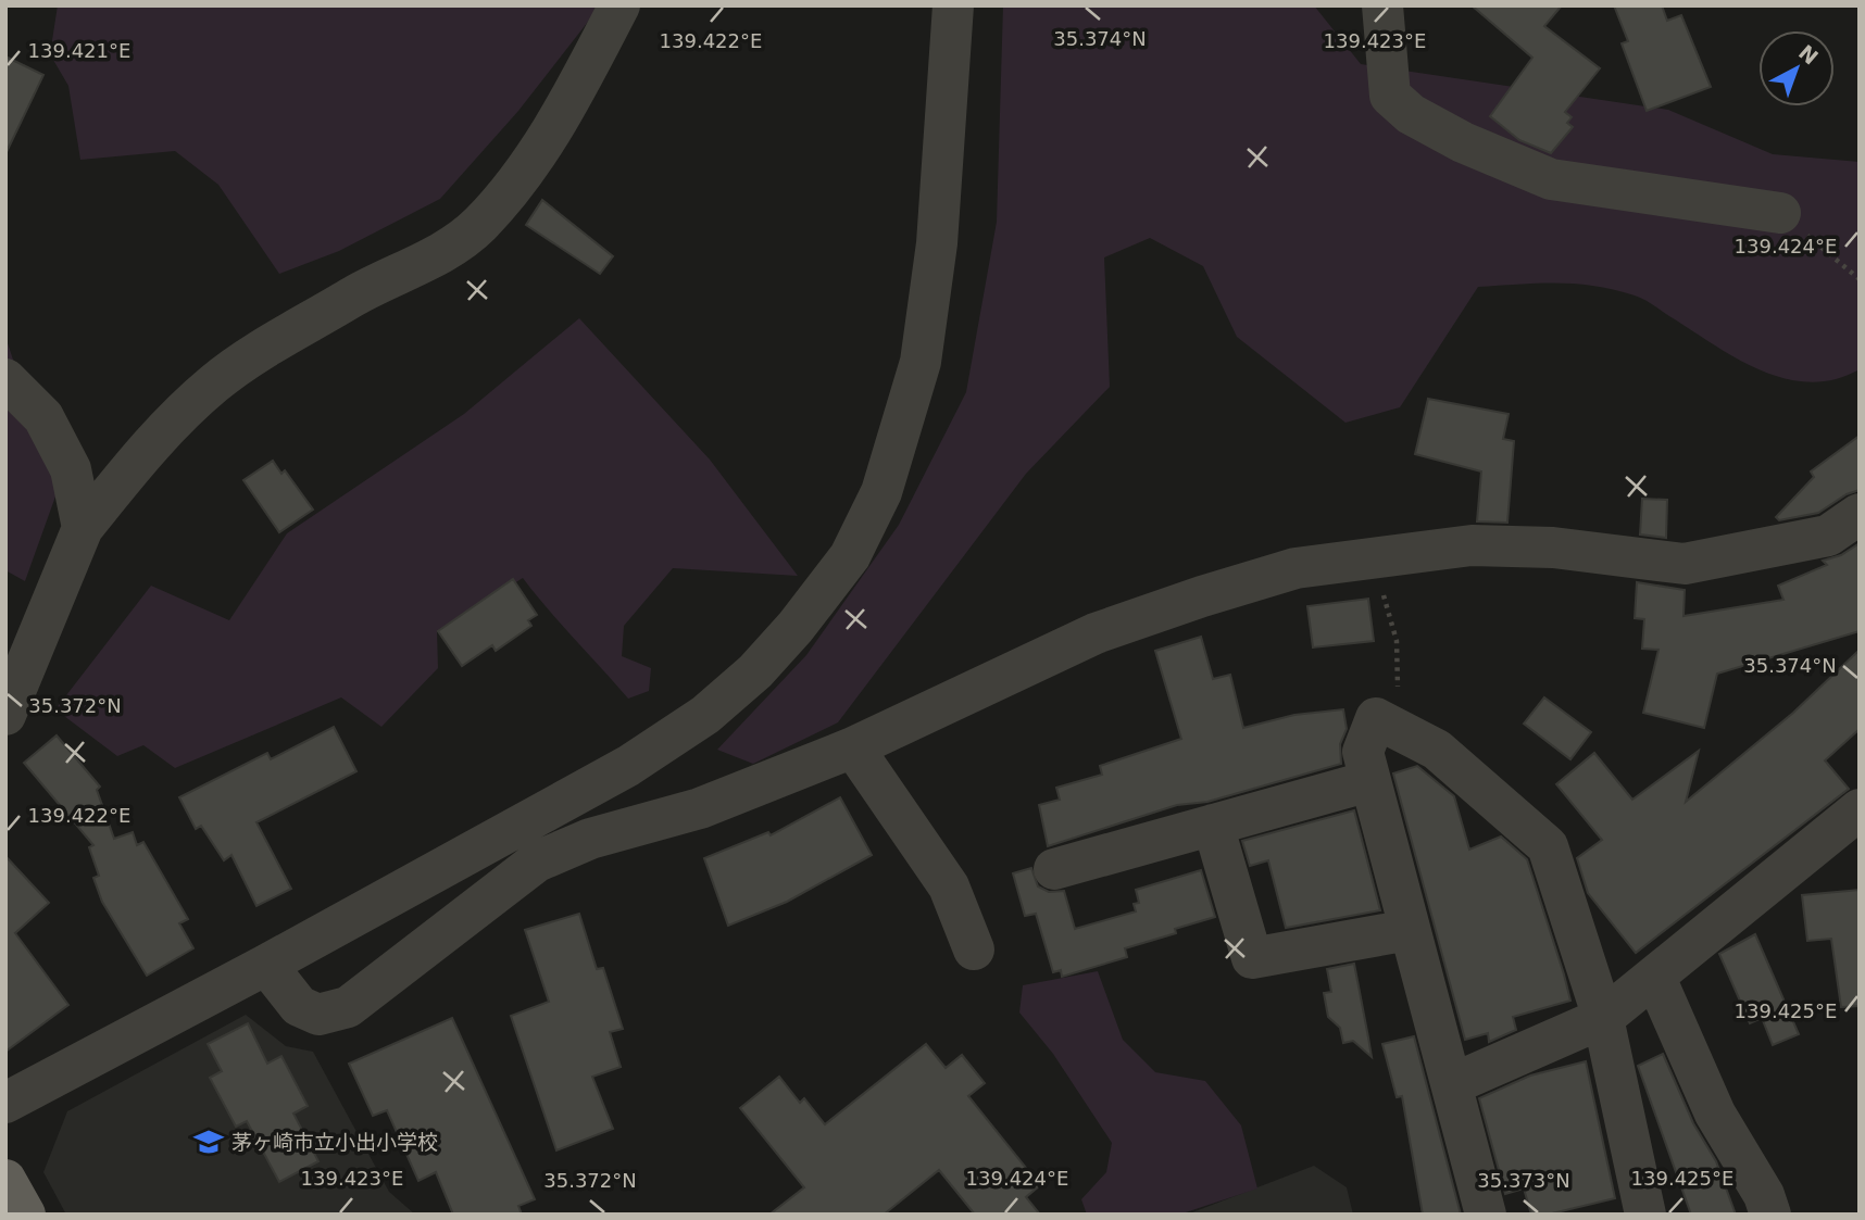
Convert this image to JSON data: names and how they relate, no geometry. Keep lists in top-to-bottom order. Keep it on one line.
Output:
{"places":{"school or university":["茅ヶ崎市立小出小学校"]},"north":"top right","coordinates":["35.374°N","139.422°E","139.423°E","139.421°E","139.424°E","35.372°N","139.425°E","35.373°N"]}
